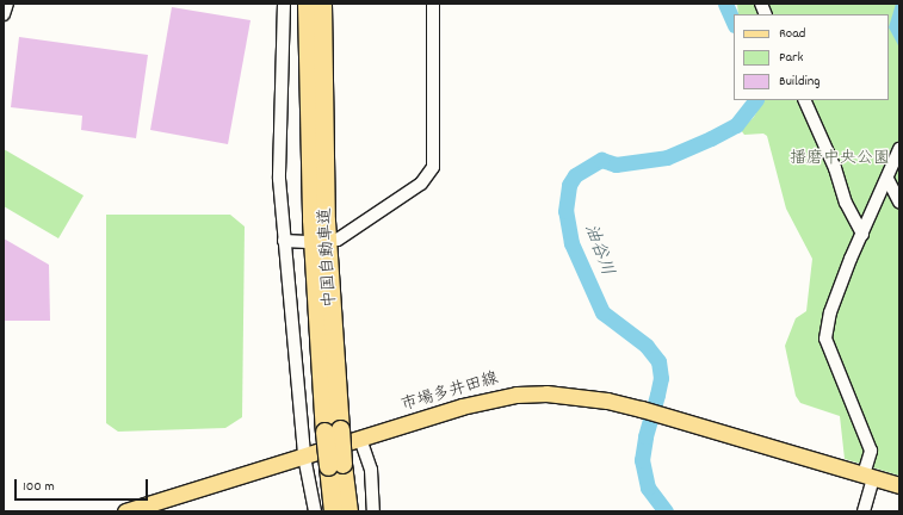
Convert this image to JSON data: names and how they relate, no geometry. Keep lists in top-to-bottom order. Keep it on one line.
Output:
{"streets":{"highway":["中国自動車道"],"main road":["市場多井田線"]},"water":["油谷川"],"parks":["播磨中央公園"],"legend":["Road","Park","Building"],"scale_bar":"100 m"}
